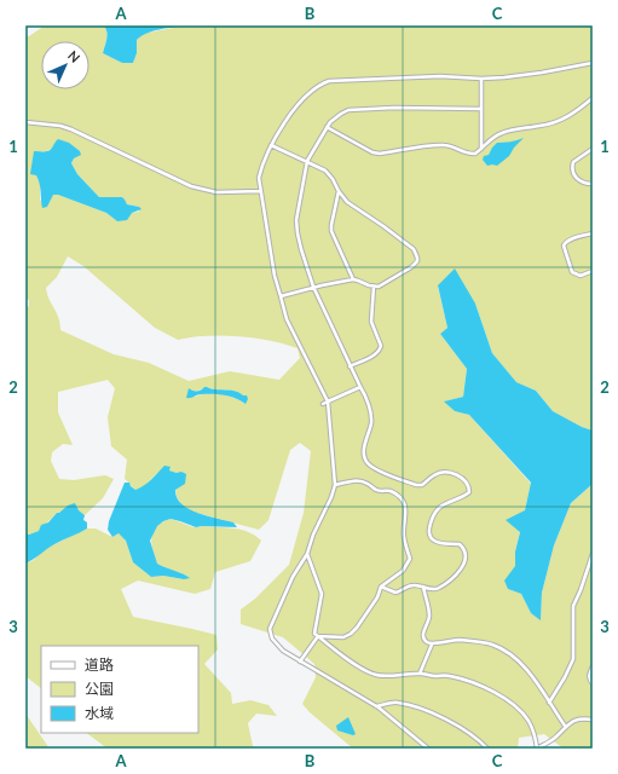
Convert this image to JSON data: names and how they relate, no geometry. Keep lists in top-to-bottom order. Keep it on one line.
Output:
{"legend":["道路","公園","水域"],"north":"top right","grid":{"columns":["A","B","C"],"rows":["1","2","3"]}}
